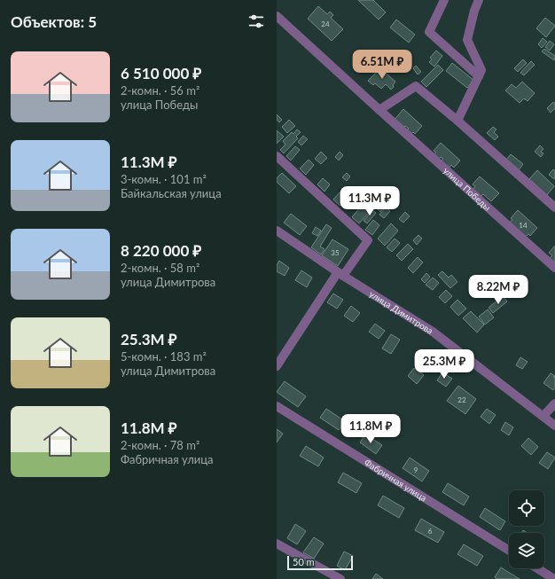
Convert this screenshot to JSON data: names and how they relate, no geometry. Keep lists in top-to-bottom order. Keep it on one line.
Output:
{"streets":{"street":["улица Победы","улица Димитрова","Фабричная улица"]},"house_numbers":["24","14","35","22","9","6"],"scale_bar":"50 m","page":{"heading":"Объектов: 5","list":[{"name":"6 510 000 ₽","note":"2-комн. · 56 m² · улица Победы"},{"name":"11.3M ₽","note":"3-комн. · 101 m² · Байкальская улица"},{"name":"8 220 000 ₽","note":"2-комн. · 58 m² · улица Димитрова"},{"name":"25.3M ₽","note":"5-комн. · 183 m² · улица Димитрова"},{"name":"11.8M ₽","note":"2-комн. · 78 m² · Фабричная улица"}],"price":["6.51M ₽","11.3M ₽","8.22M ₽","25.3M ₽","11.8M ₽"],"scale":"50 m"}}
